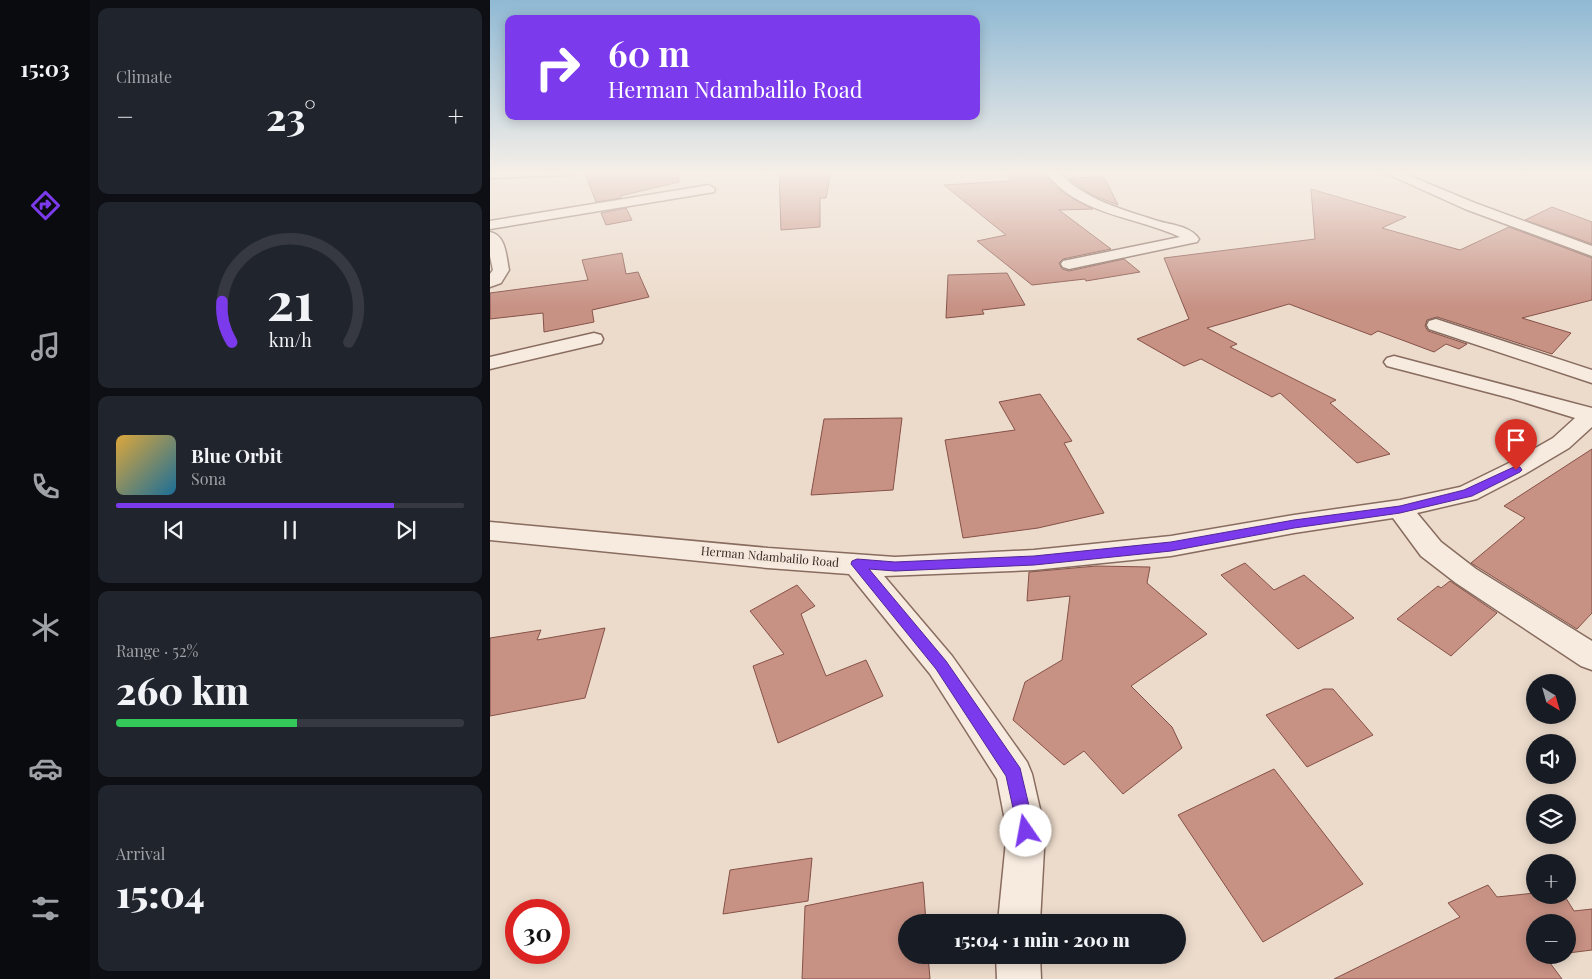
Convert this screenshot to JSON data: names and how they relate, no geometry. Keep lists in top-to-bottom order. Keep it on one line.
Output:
{"streets":{"street":["Herman Ndambalilo Road"]},"north":"bottom right","page":{"tabs":"15:03","tile":["Climate",["Range · 52%","260 km"],["Arrival","15:04"]],"turn":["60 m","Herman Ndambalilo Road"],"heat":["−","23°","+"],"song":["Blue Orbit","Sona"],"map_buttons":["+","−"],"limit":"30","trip":"15:04 · 1 min · 200 m","gauge":["21","km/h"]}}
